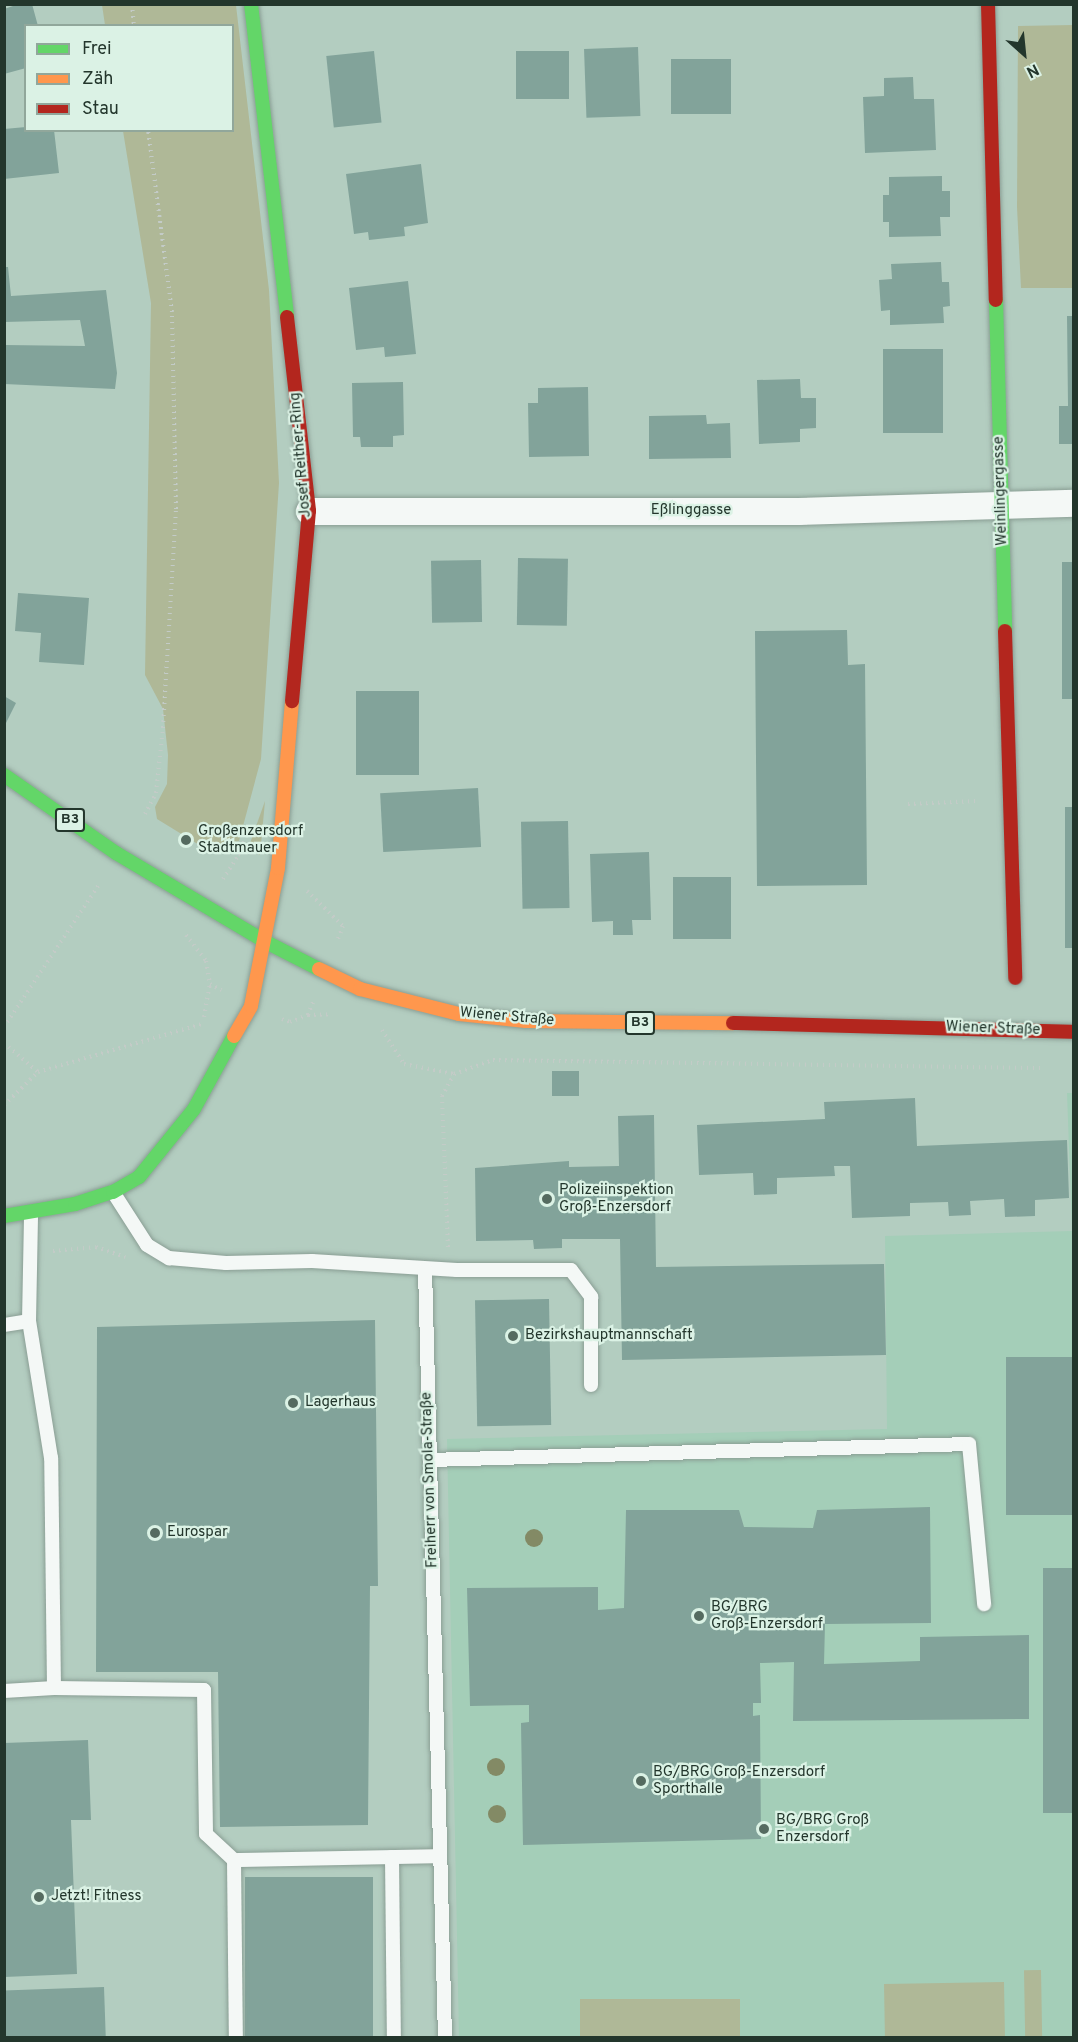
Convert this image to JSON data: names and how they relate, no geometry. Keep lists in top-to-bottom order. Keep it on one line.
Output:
{"streets":{"street":["Josef Reither-Ring","Weinlingergasse","Eßlinggasse","B3","Wiener Straße"],"lane":["Freiherr von Smola-Straße"]},"crossings":[["Josef Reither-Ring","Eßlinggasse"],["Josef Reither-Ring","Wiener Straße"],["Weinlingergasse","Eßlinggasse"]],"places":["Großenzersdorf Stadtmauer","Polizeiinspektion Groß-Enzersdorf","Bezirkshauptmannschaft","Lagerhaus","Eurospar","BG/BRG Groß-Enzersdorf","BG/BRG Groß-Enzersdorf Sporthalle","BG/BRG Groß Enzersdorf","Jetzt! Fitness"],"legend":["Frei","Zäh","Stau"],"north":"bottom right"}
